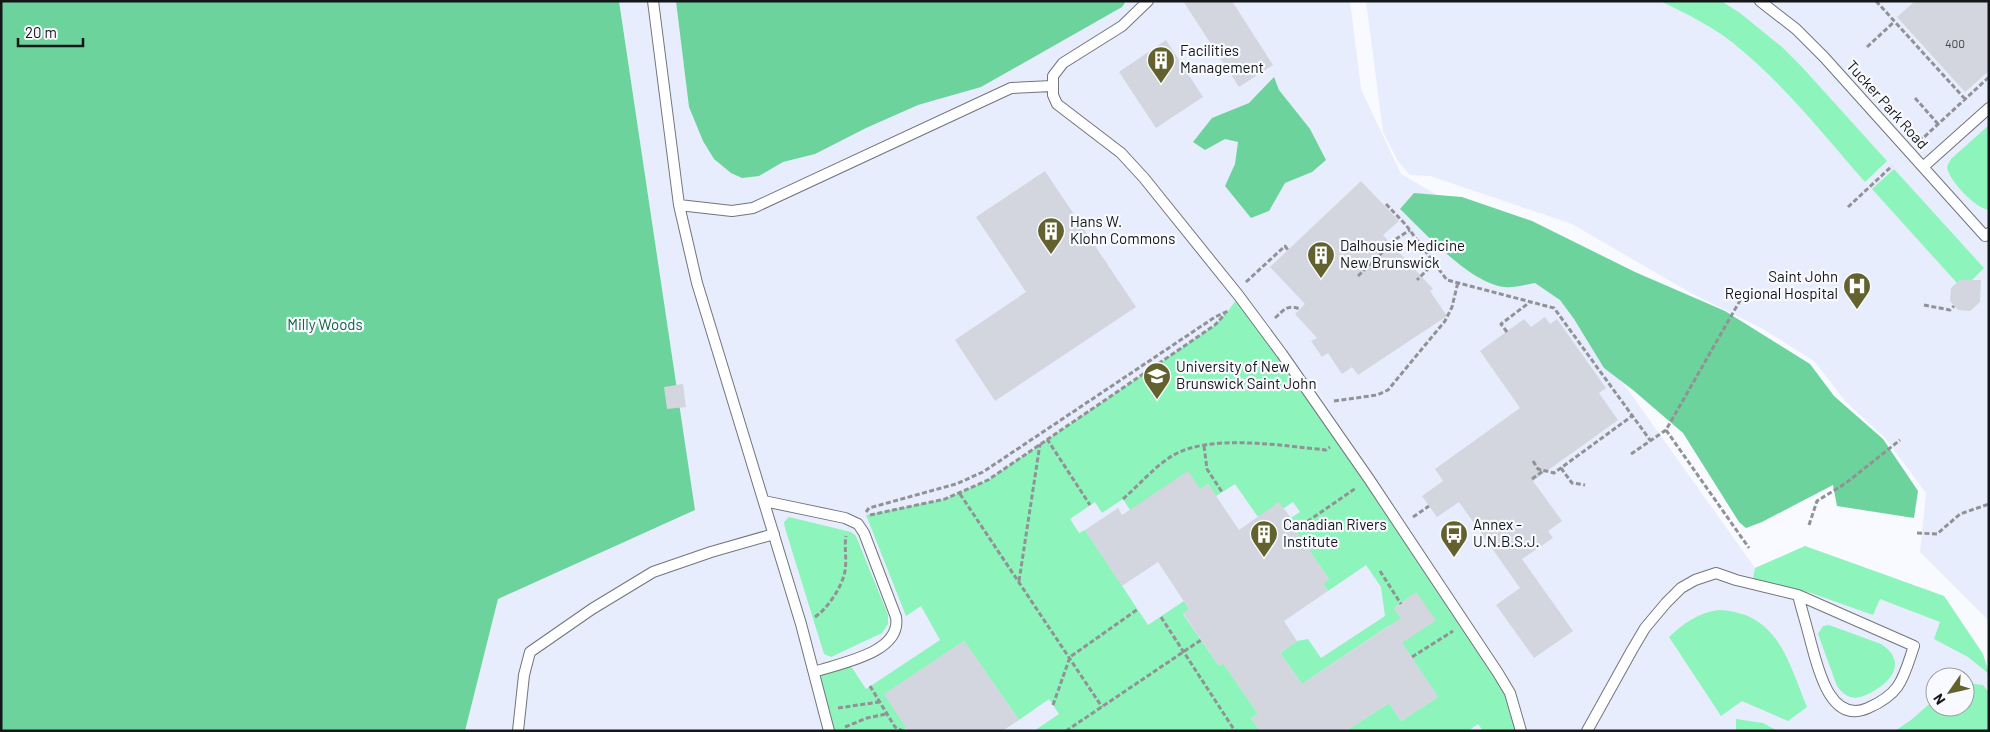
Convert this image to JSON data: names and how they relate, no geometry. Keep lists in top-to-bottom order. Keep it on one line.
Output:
{"streets":{"lane":["Tucker Park Road"]},"parks":["Milly Woods"],"places":{"building":["Facilities Management","Hans W. Klohn Commons","Dalhousie Medicine New Brunswick","Canadian Rivers Institute"],"hospital":["Saint John Regional Hospital"],"school or university":["University of New Brunswick Saint John"],"bus stop":["Annex - U.N.B.S.J."]},"house_numbers":["400"],"scale_bar":"20 m","north":"bottom left"}
